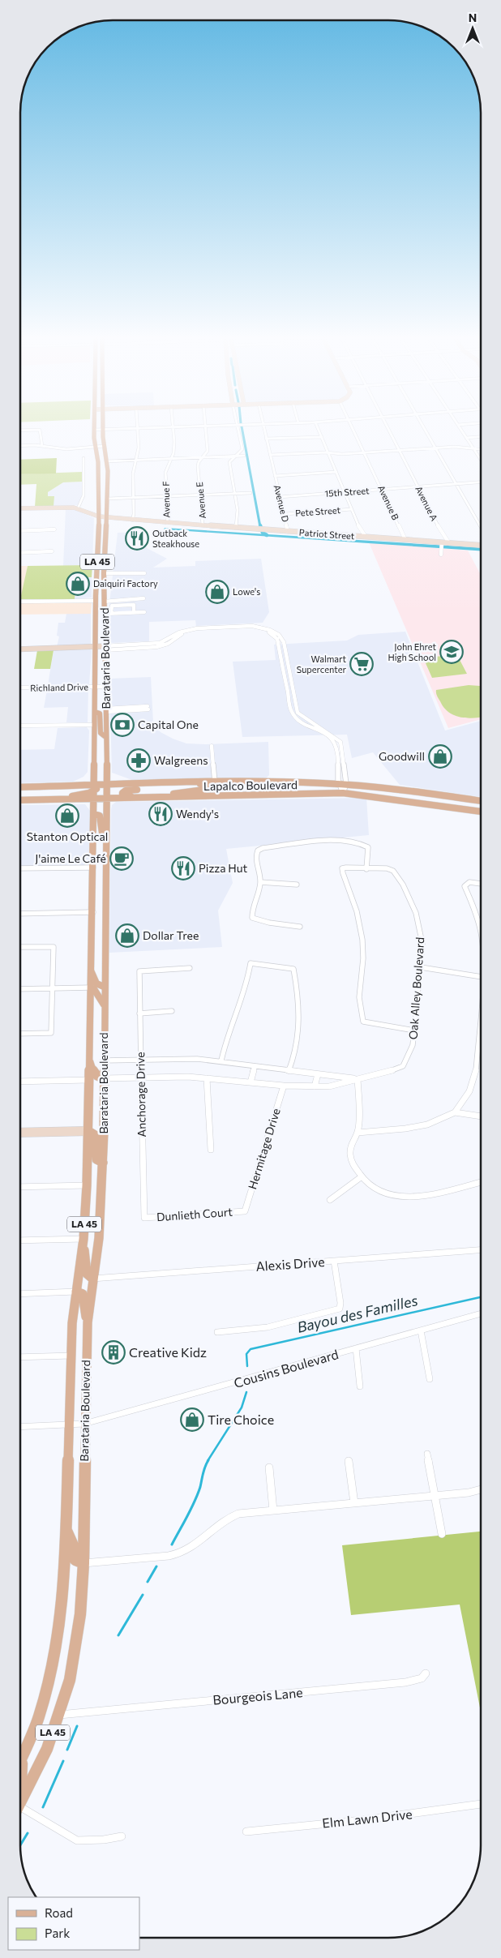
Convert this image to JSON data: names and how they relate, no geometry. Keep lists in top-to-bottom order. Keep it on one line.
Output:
{"streets":{"main road":["Patriot Street","LA 45","Barataria Boulevard","Lapalco Boulevard"],"street":["15th Street","Avenue F","Avenue E","Avenue B","Avenue D","Avenue A","Pete Street","Richland Drive","Oak Alley Boulevard","Anchorage Drive","Hermitage Drive","Dunlieth Court","Alexis Drive","Cousins Boulevard","Bourgeois Lane","Elm Lawn Drive"]},"crossings":[["15th Street","Avenue B"],["15th Street","Avenue D"],["15th Street","Avenue A"],["Avenue F","Patriot Street"],["Avenue E","Patriot Street"],["Avenue B","Patriot Street"],["Avenue D","Pete Street"],["Avenue D","Patriot Street"],["Avenue A","Patriot Street"],["Patriot Street","Barataria Boulevard"],["Barataria Boulevard","Richland Drive"],["Barataria Boulevard","Lapalco Boulevard"],["Barataria Boulevard","Oak Alley Boulevard"],["Barataria Boulevard","Alexis Drive"],["Barataria Boulevard","Cousins Boulevard"],["Barataria Boulevard","Bourgeois Lane"],["Oak Alley Boulevard","Anchorage Drive"],["Oak Alley Boulevard","Hermitage Drive"],["Anchorage Drive","Dunlieth Court"],["Hermitage Drive","Dunlieth Court"]],"water":["Bayou des Familles"],"places":{"restaurant":["Outback Steakhouse","Wendy's","Pizza Hut"],"shop":["Daiquiri Factory","Lowe's","Goodwill","Stanton Optical","Dollar Tree","Tire Choice"],"school or university":["John Ehret High School"],"supermarket":["Walmart Supercenter"],"bank":["Capital One"],"pharmacy":["Walgreens"],"cafe":["J'aime Le Café"],"building":["Creative Kidz"]},"legend":["Road","Park"],"north":"top"}
